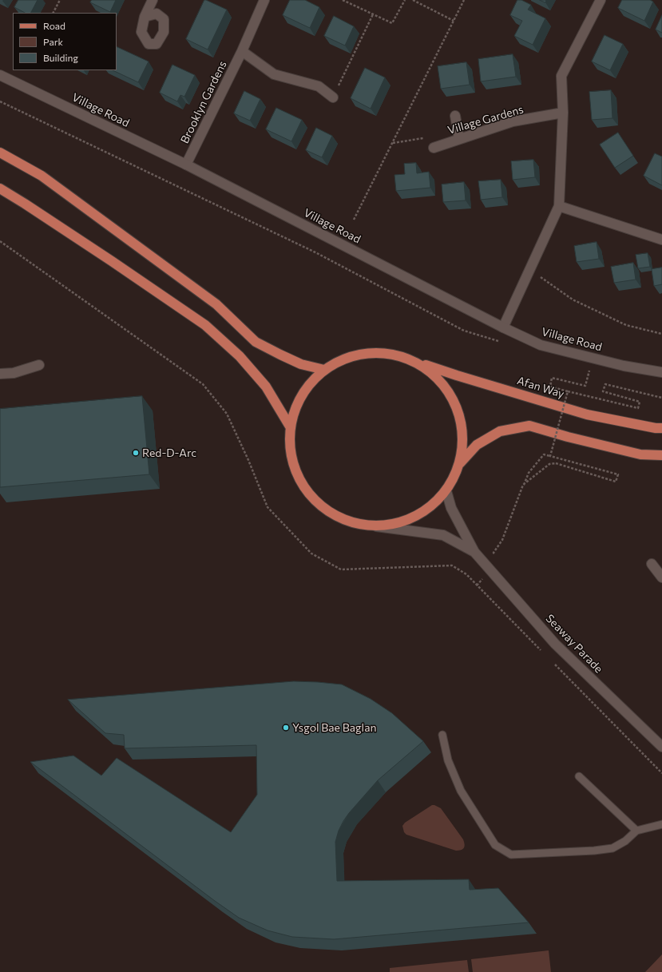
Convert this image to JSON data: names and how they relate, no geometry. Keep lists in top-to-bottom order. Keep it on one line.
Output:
{"streets":{"main road":["Afan Way"],"street":["Brooklyn Gardens","Village Road","Village Gardens","Seaway Parade"]},"crossings":[["Brooklyn Gardens","Village Road"]],"places":["Red-D-Arc","Ysgol Bae Baglan"],"legend":["Road","Park","Building"]}
